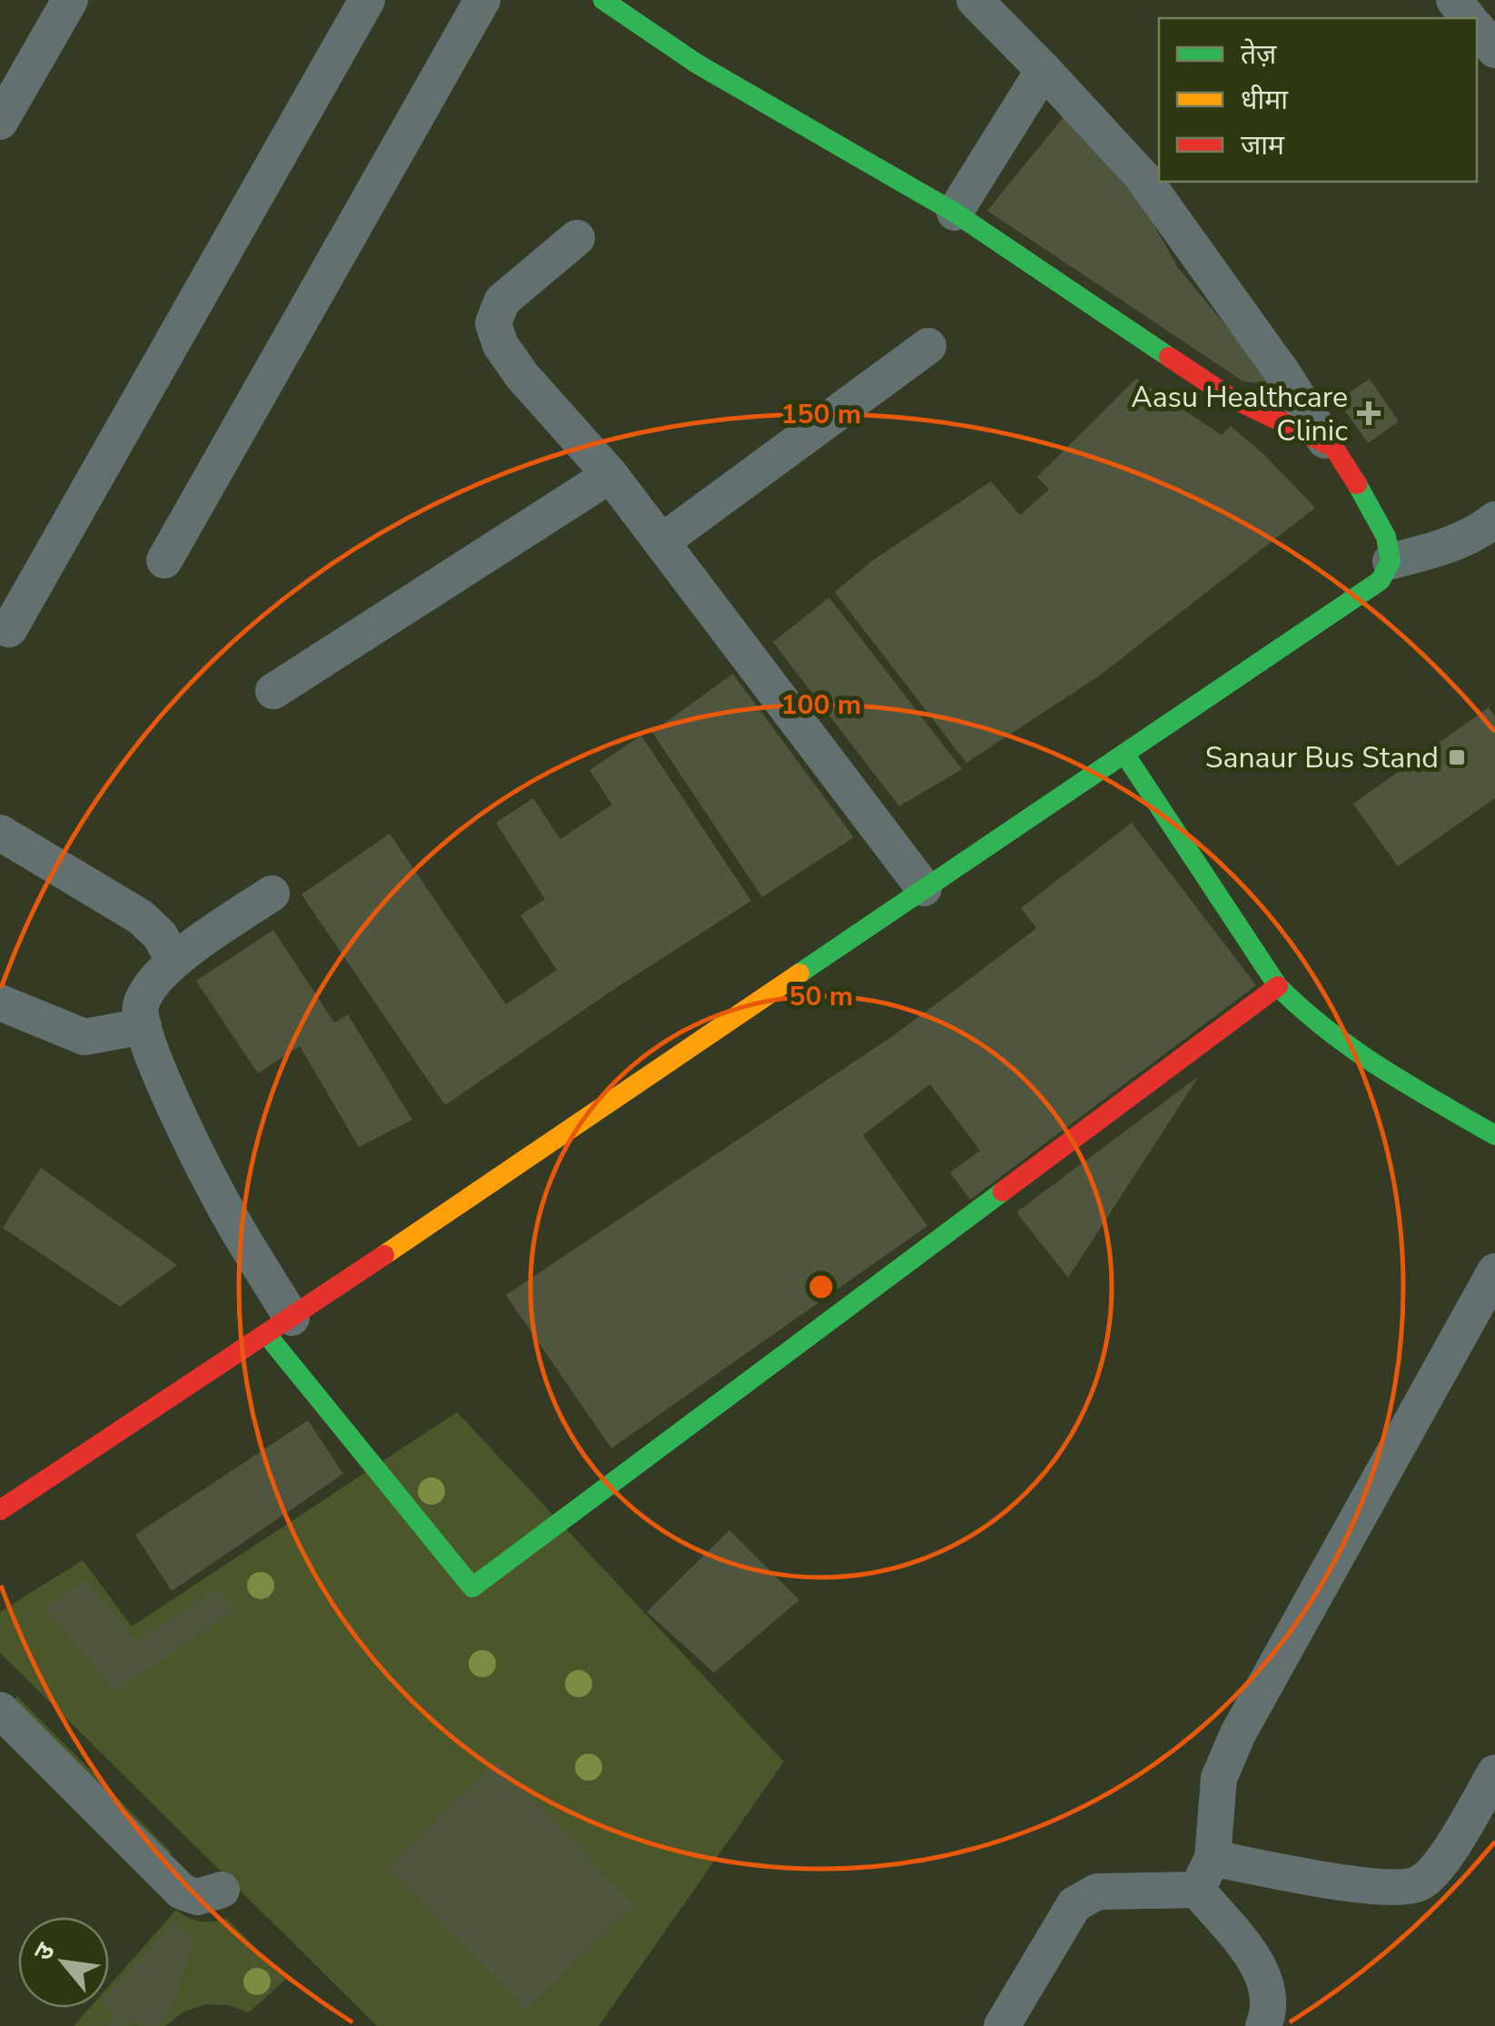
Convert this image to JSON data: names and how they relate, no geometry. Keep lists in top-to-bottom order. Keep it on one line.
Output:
{"places":{"health":["Aasu Healthcare Clinic"],"transit":["Sanaur Bus Stand"]},"legend":["तेज़","धीमा","जाम"],"north":"top left","rings":["150 m","100 m","50 m"]}
